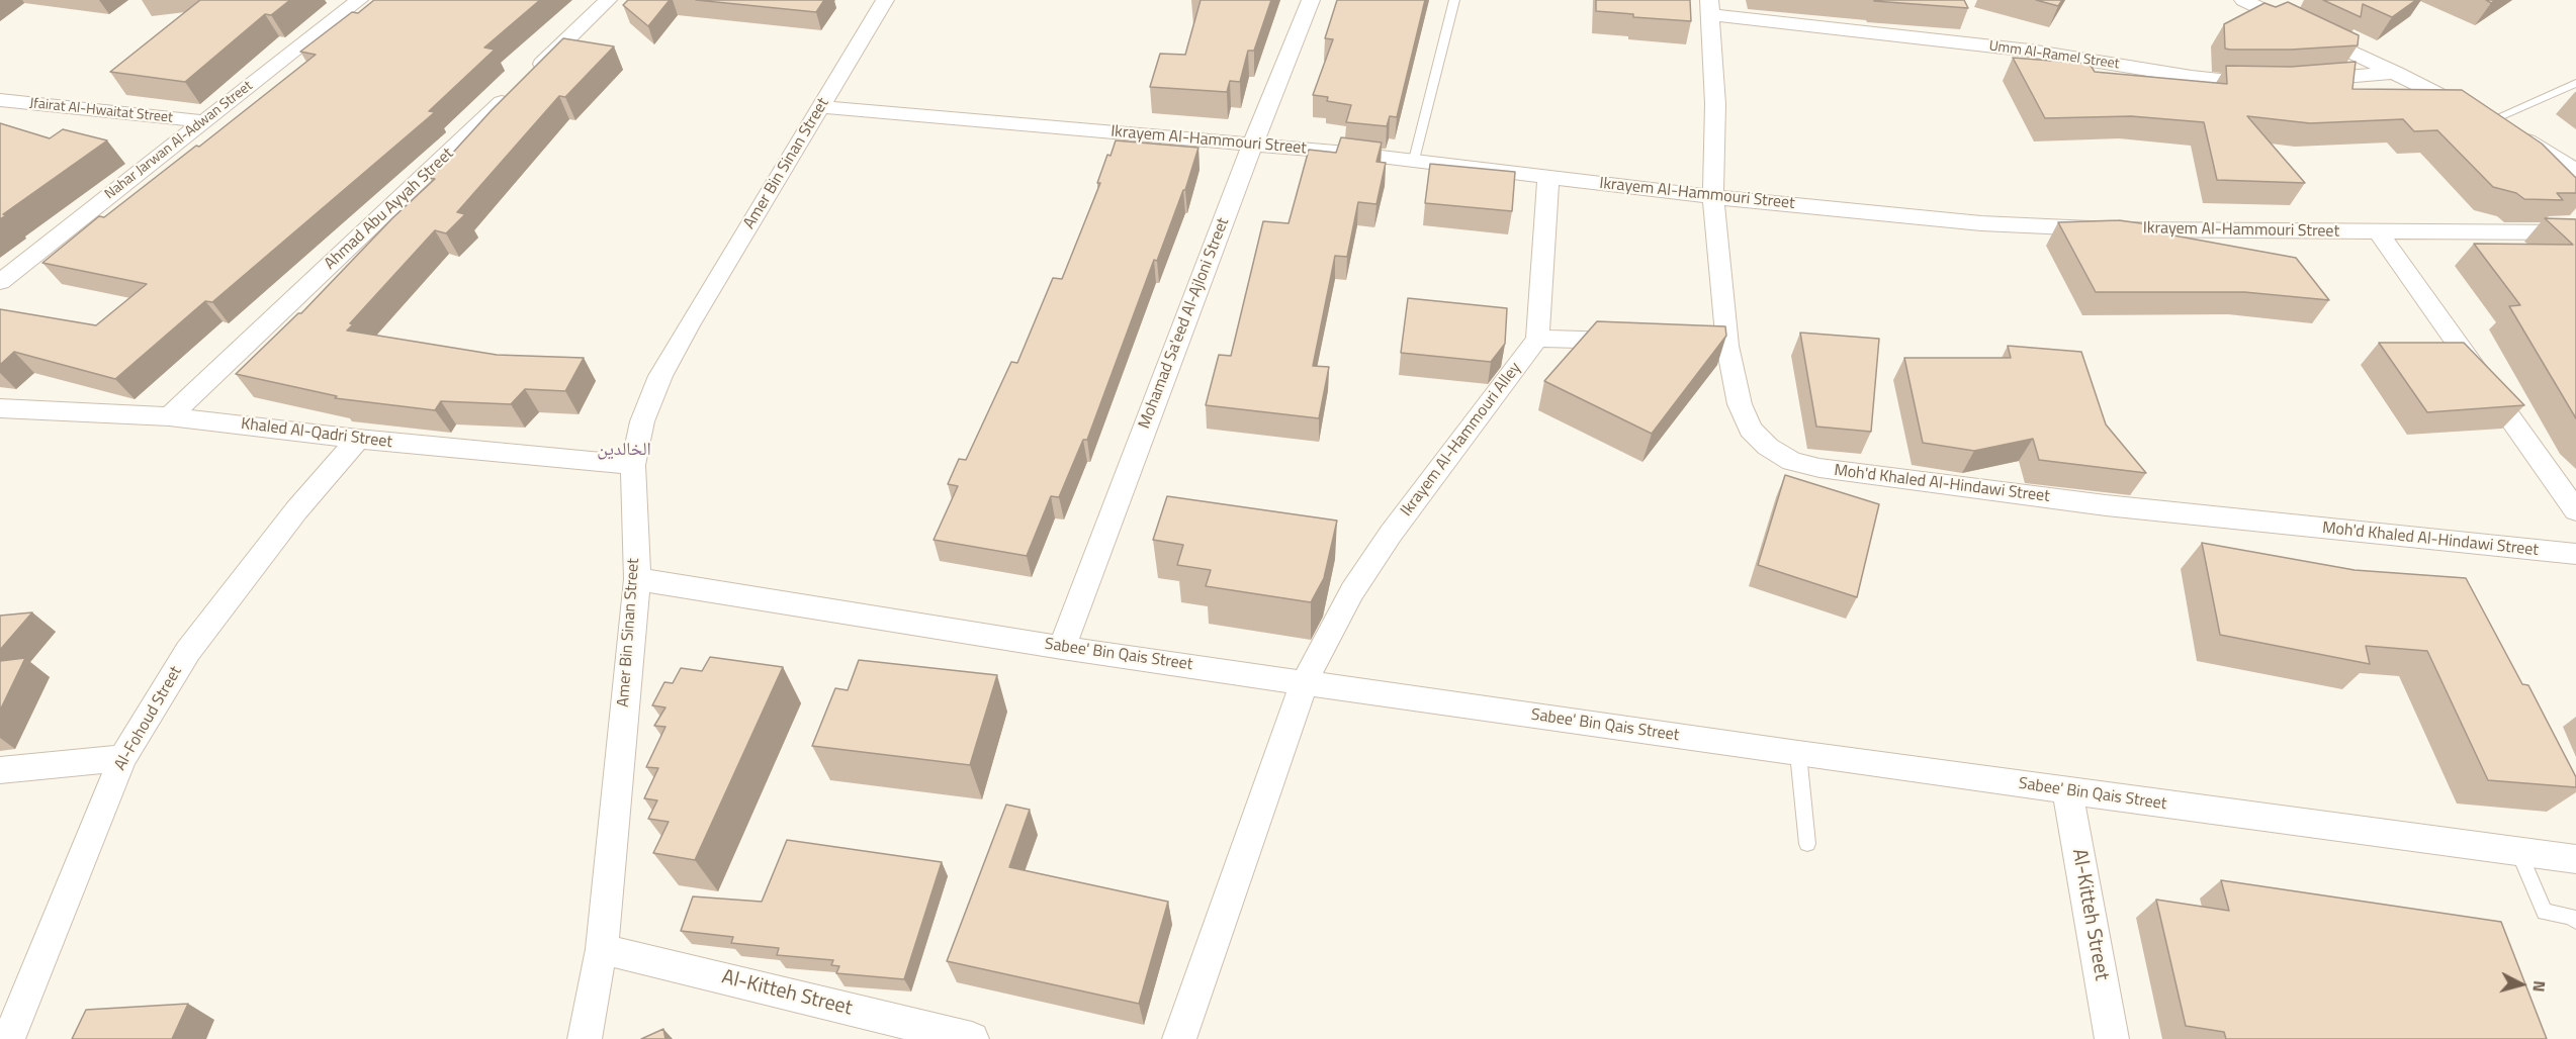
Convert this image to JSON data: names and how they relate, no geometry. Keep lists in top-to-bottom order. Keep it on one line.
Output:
{"streets":{"street":["Umm Al-Ramel Street","Jfairat Al-Hwaitat Street","Nahar Jarwan Al-Adwan Street","Ikrayem Al-Hammouri Street","Amer Bin Sinan Street","Ahmad Abu Ayyah Street","Mohamad Sa'eed Al-Ajloni Street","Khaled Al-Qadri Street","Ikrayem Al-Hammouri Alley","Moh'd Khaled Al-Hindawi Street","Sabee' Bin Qais Street","Al-Fohoud Street","Al-Kitteh Street"]},"crossings":[["Umm Al-Ramel Street","Moh'd Khaled Al-Hindawi Street"],["Jfairat Al-Hwaitat Street","Nahar Jarwan Al-Adwan Street"],["Ikrayem Al-Hammouri Street","Amer Bin Sinan Street"],["Ikrayem Al-Hammouri Street","Mohamad Sa'eed Al-Ajloni Street"],["Ikrayem Al-Hammouri Street","Moh'd Khaled Al-Hindawi Street"],["Amer Bin Sinan Street","Khaled Al-Qadri Street"],["Amer Bin Sinan Street","Sabee' Bin Qais Street"],["Amer Bin Sinan Street","Al-Kitteh Street"],["Ahmad Abu Ayyah Street","Khaled Al-Qadri Street"],["Mohamad Sa'eed Al-Ajloni Street","Sabee' Bin Qais Street"],["Khaled Al-Qadri Street","Al-Fohoud Street"],["Ikrayem Al-Hammouri Alley","Sabee' Bin Qais Street"],["Sabee' Bin Qais Street","Al-Kitteh Street"]],"districts":["الخالدين"],"north":"right"}
